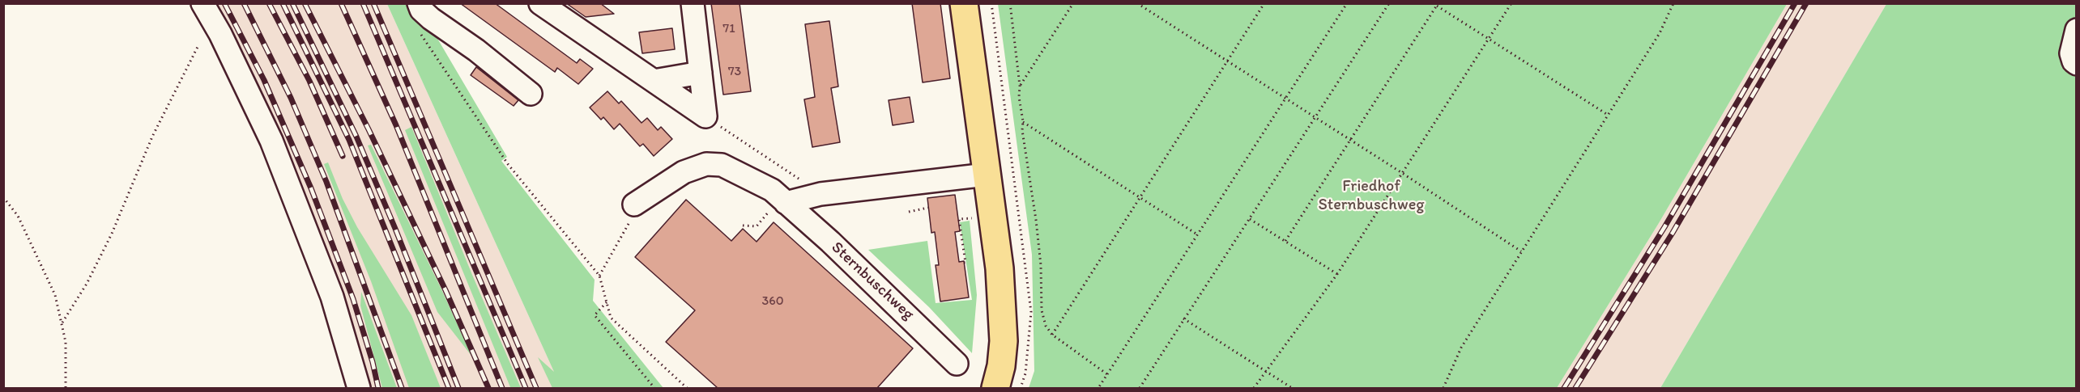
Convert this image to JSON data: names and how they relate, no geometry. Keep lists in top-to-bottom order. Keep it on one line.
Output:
{"streets":{"street":["Sternbuschweg"]},"parks":["Friedhof Sternbuschweg"],"house_numbers":["71","73","360"]}
